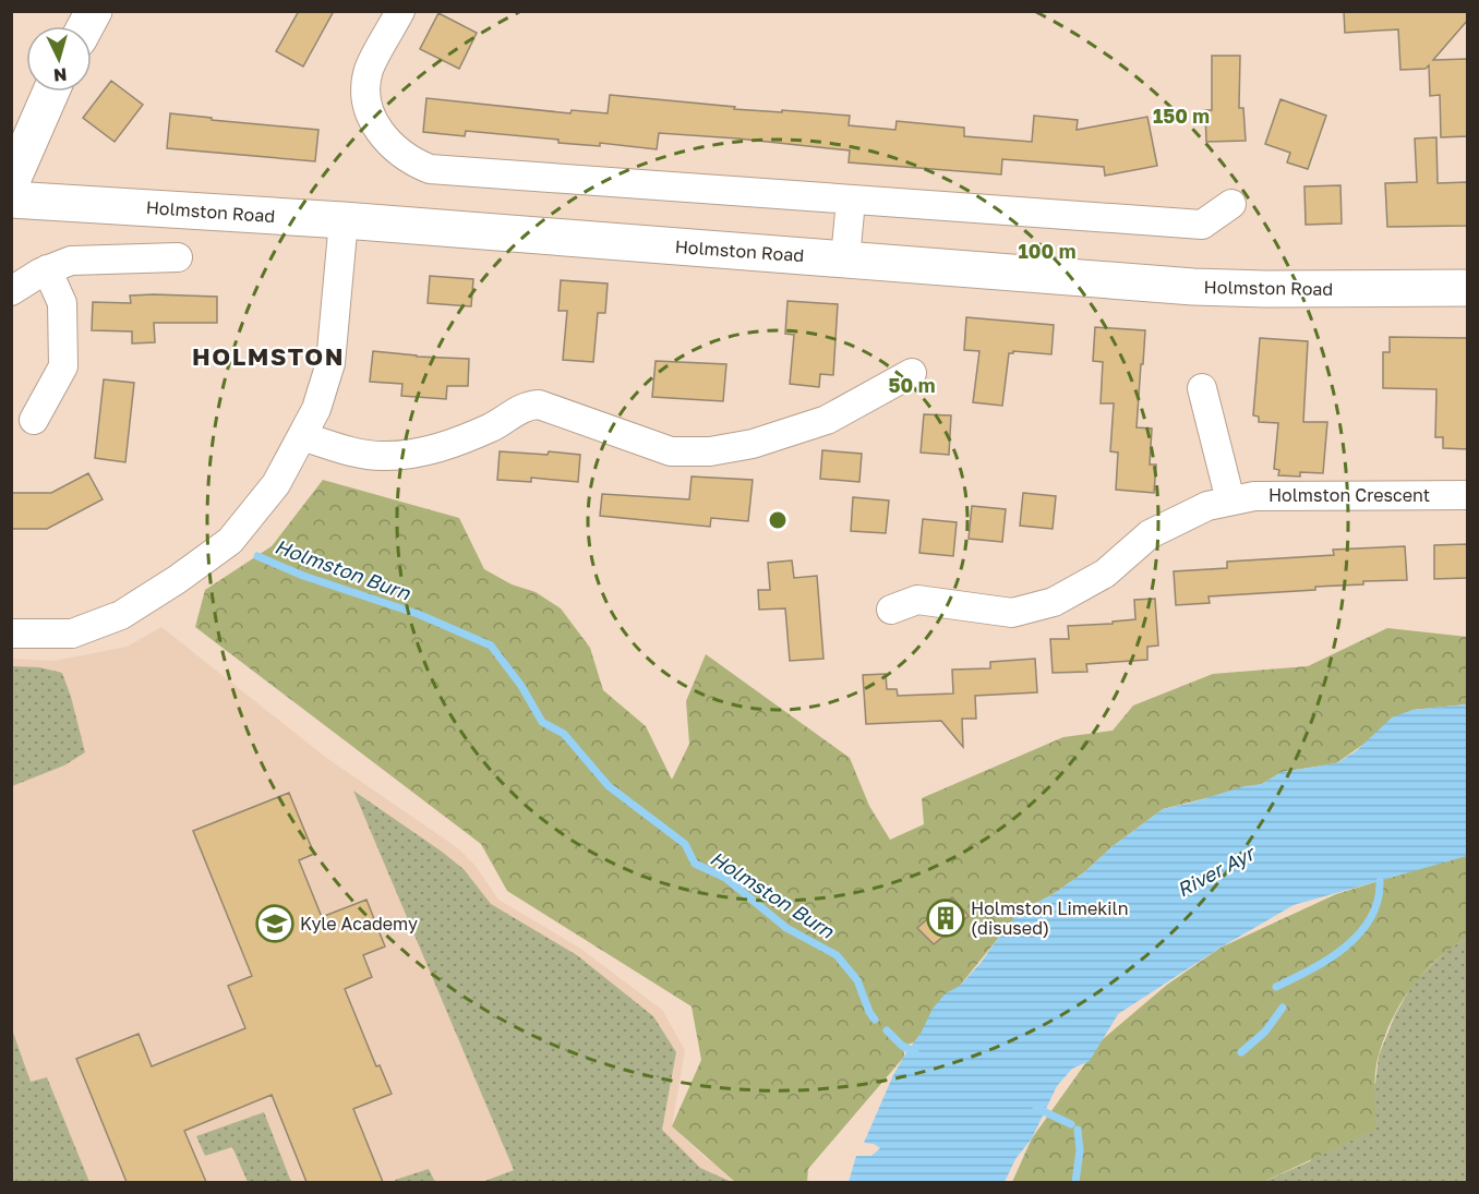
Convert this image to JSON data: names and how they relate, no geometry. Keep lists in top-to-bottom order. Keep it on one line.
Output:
{"streets":{"main road":["Holmston Road"],"street":["Holmston Crescent"]},"districts":["HOLMSTON"],"water":["Holmston Burn","River Ayr"],"places":{"building":["Holmston Limekiln (disused)"],"school or university":["Kyle Academy"]},"north":"bottom","rings":["150 m","100 m","50 m"]}
